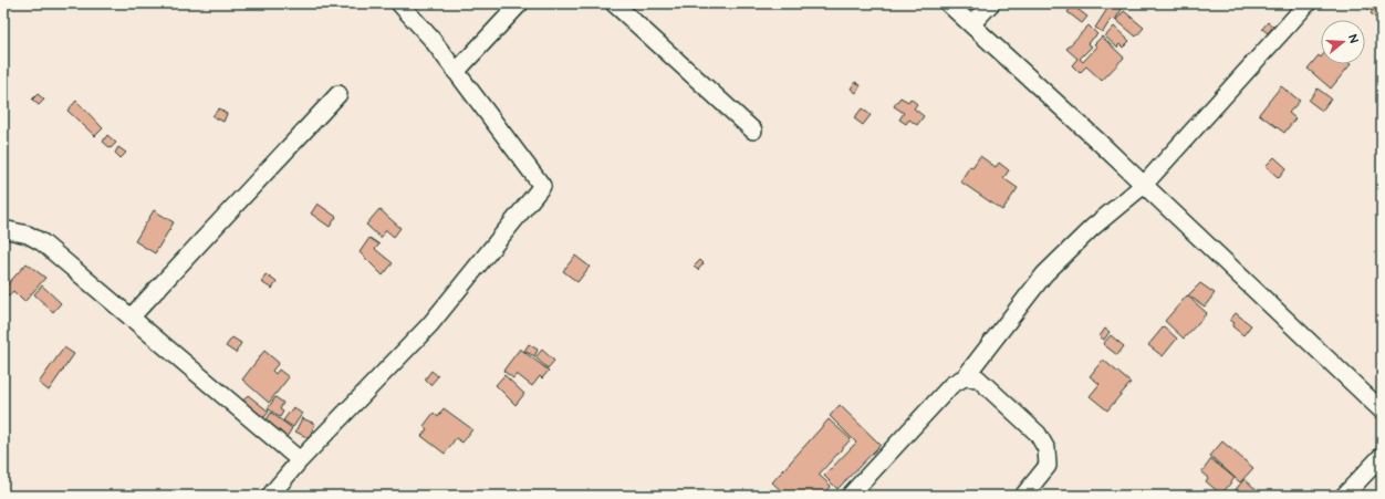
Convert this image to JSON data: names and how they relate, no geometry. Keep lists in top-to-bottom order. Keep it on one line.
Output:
{"north":"right"}
